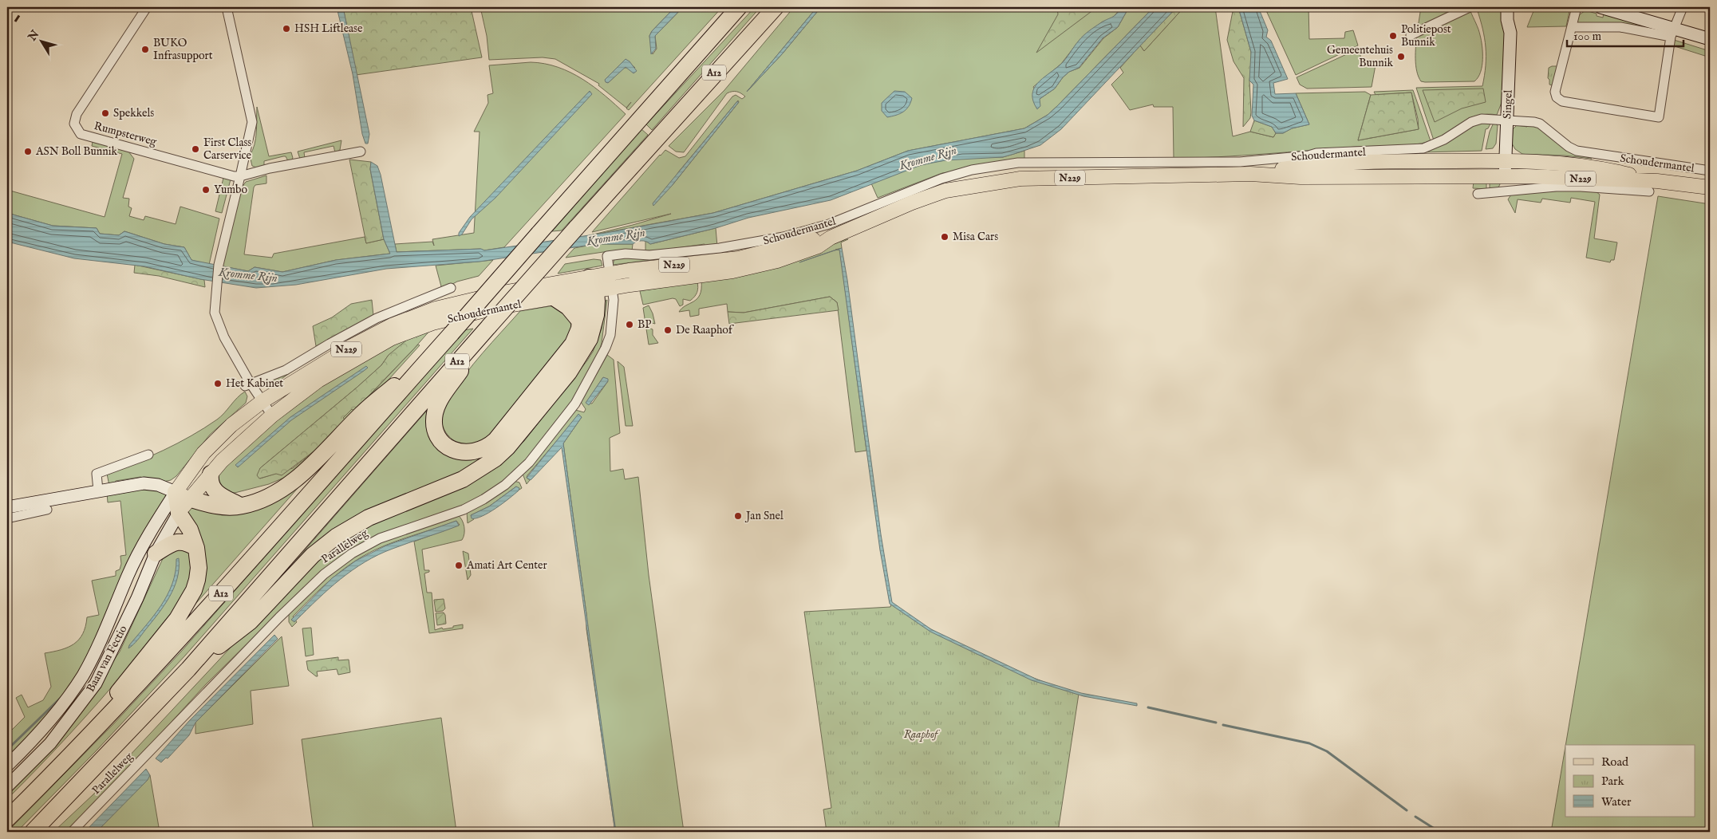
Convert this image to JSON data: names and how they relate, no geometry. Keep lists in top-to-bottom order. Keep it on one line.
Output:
{"streets":{"highway":["A12"],"main road":["Singel","Schoudermantel","N229","Baan van Fectio"],"street":["Rumpsterweg","Parallelweg"]},"crossings":[["A12","Schoudermantel"],["A12","Baan van Fectio"],["Singel","Schoudermantel"],["Schoudermantel","Parallelweg"],["Schoudermantel","Baan van Fectio"]],"water":["Kromme Rijn"],"parks":["Raaphof"],"places":["HSH Liftlease","Politiepost Bunnik","BUKO Infrasupport","Gemeentehuis Bunnik","Spekkels","First Class Carservice","ASN Boll Bunnik","Yumbo","Misa Cars","BP","De Raaphof","Het Kabinet","Jan Snel","Amati Art Center"],"legend":["Road","Park","Water"],"scale_bar":"100 m","north":"top left"}
